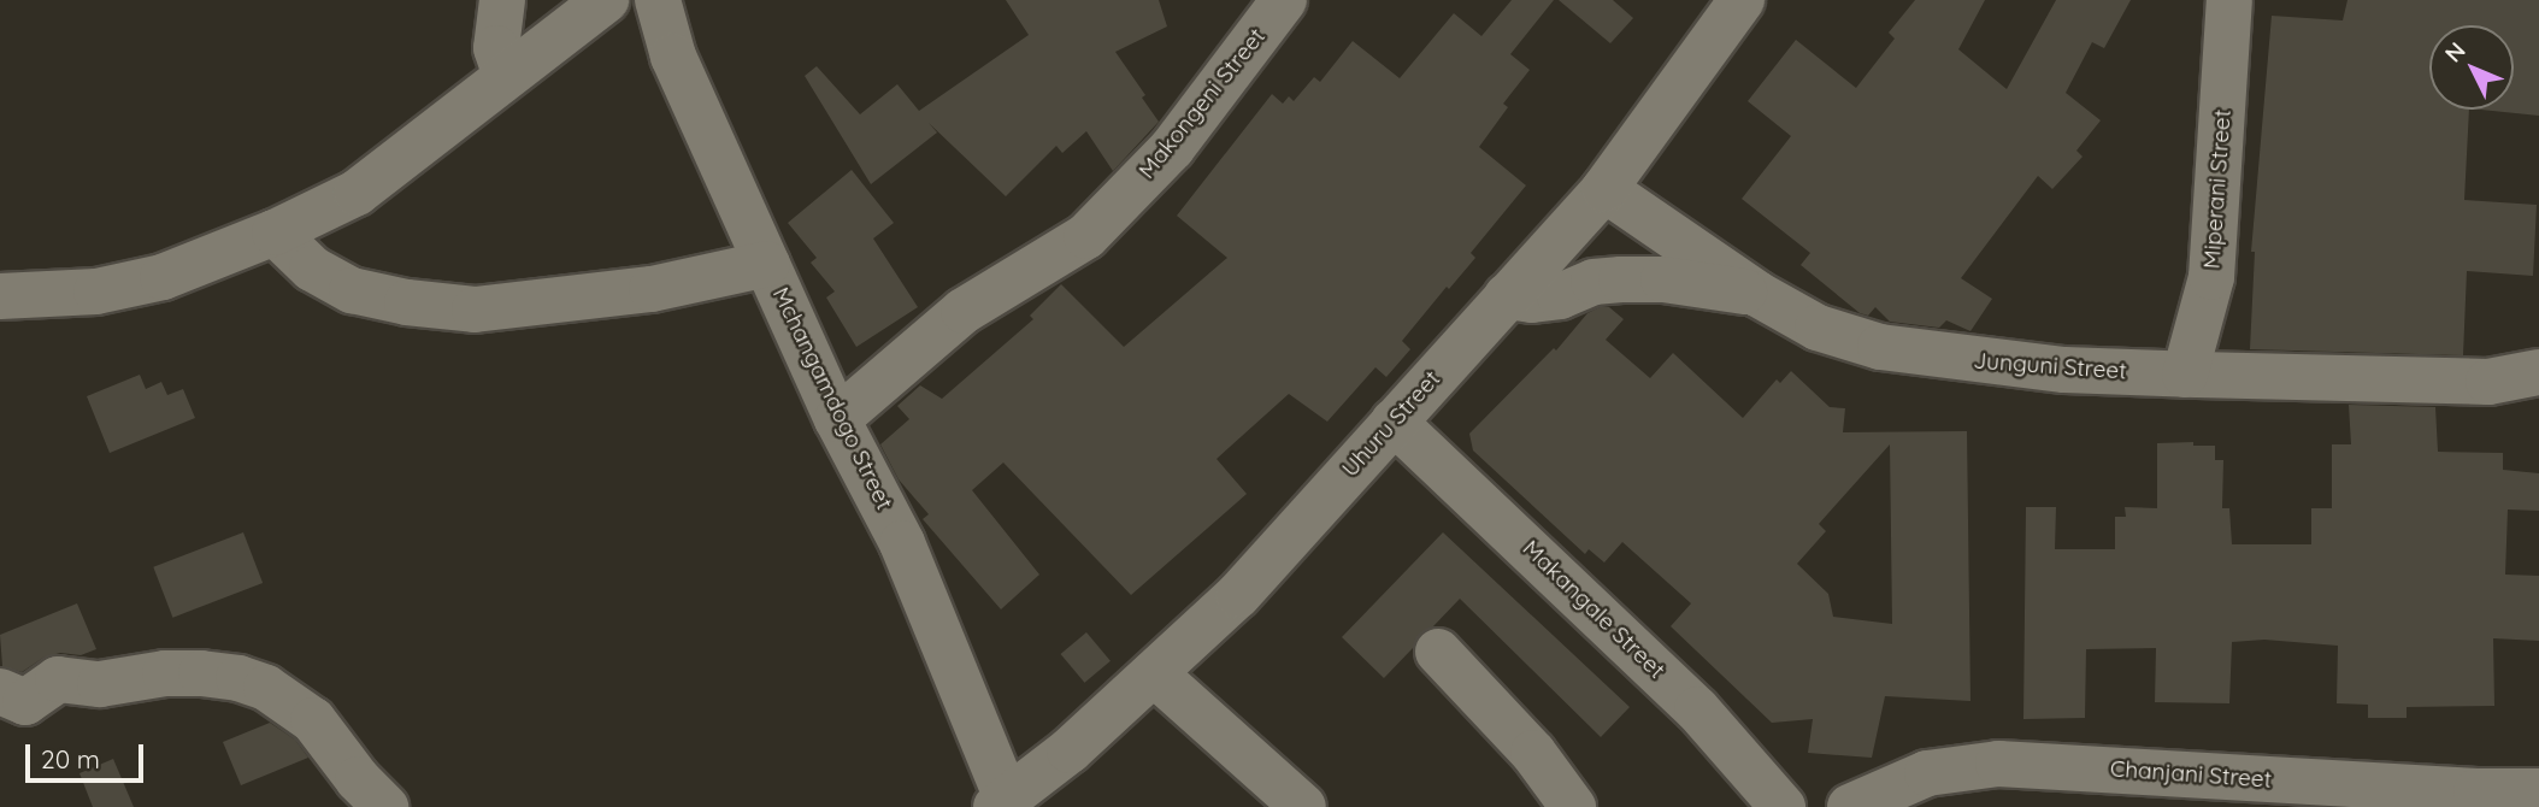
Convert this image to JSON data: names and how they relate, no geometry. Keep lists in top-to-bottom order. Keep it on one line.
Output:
{"streets":{"street":["Makongeni Street","Miperani Street","Junguni Street","Mchangamdogo Street","Uhuru Street","Makangale Street","Chanjani Street"]},"crossings":[["Makongeni Street","Mchangamdogo Street"],["Miperani Street","Junguni Street"],["Junguni Street","Uhuru Street"],["Mchangamdogo Street","Uhuru Street"],["Uhuru Street","Makangale Street"]],"scale_bar":"20 m","north":"top left"}
